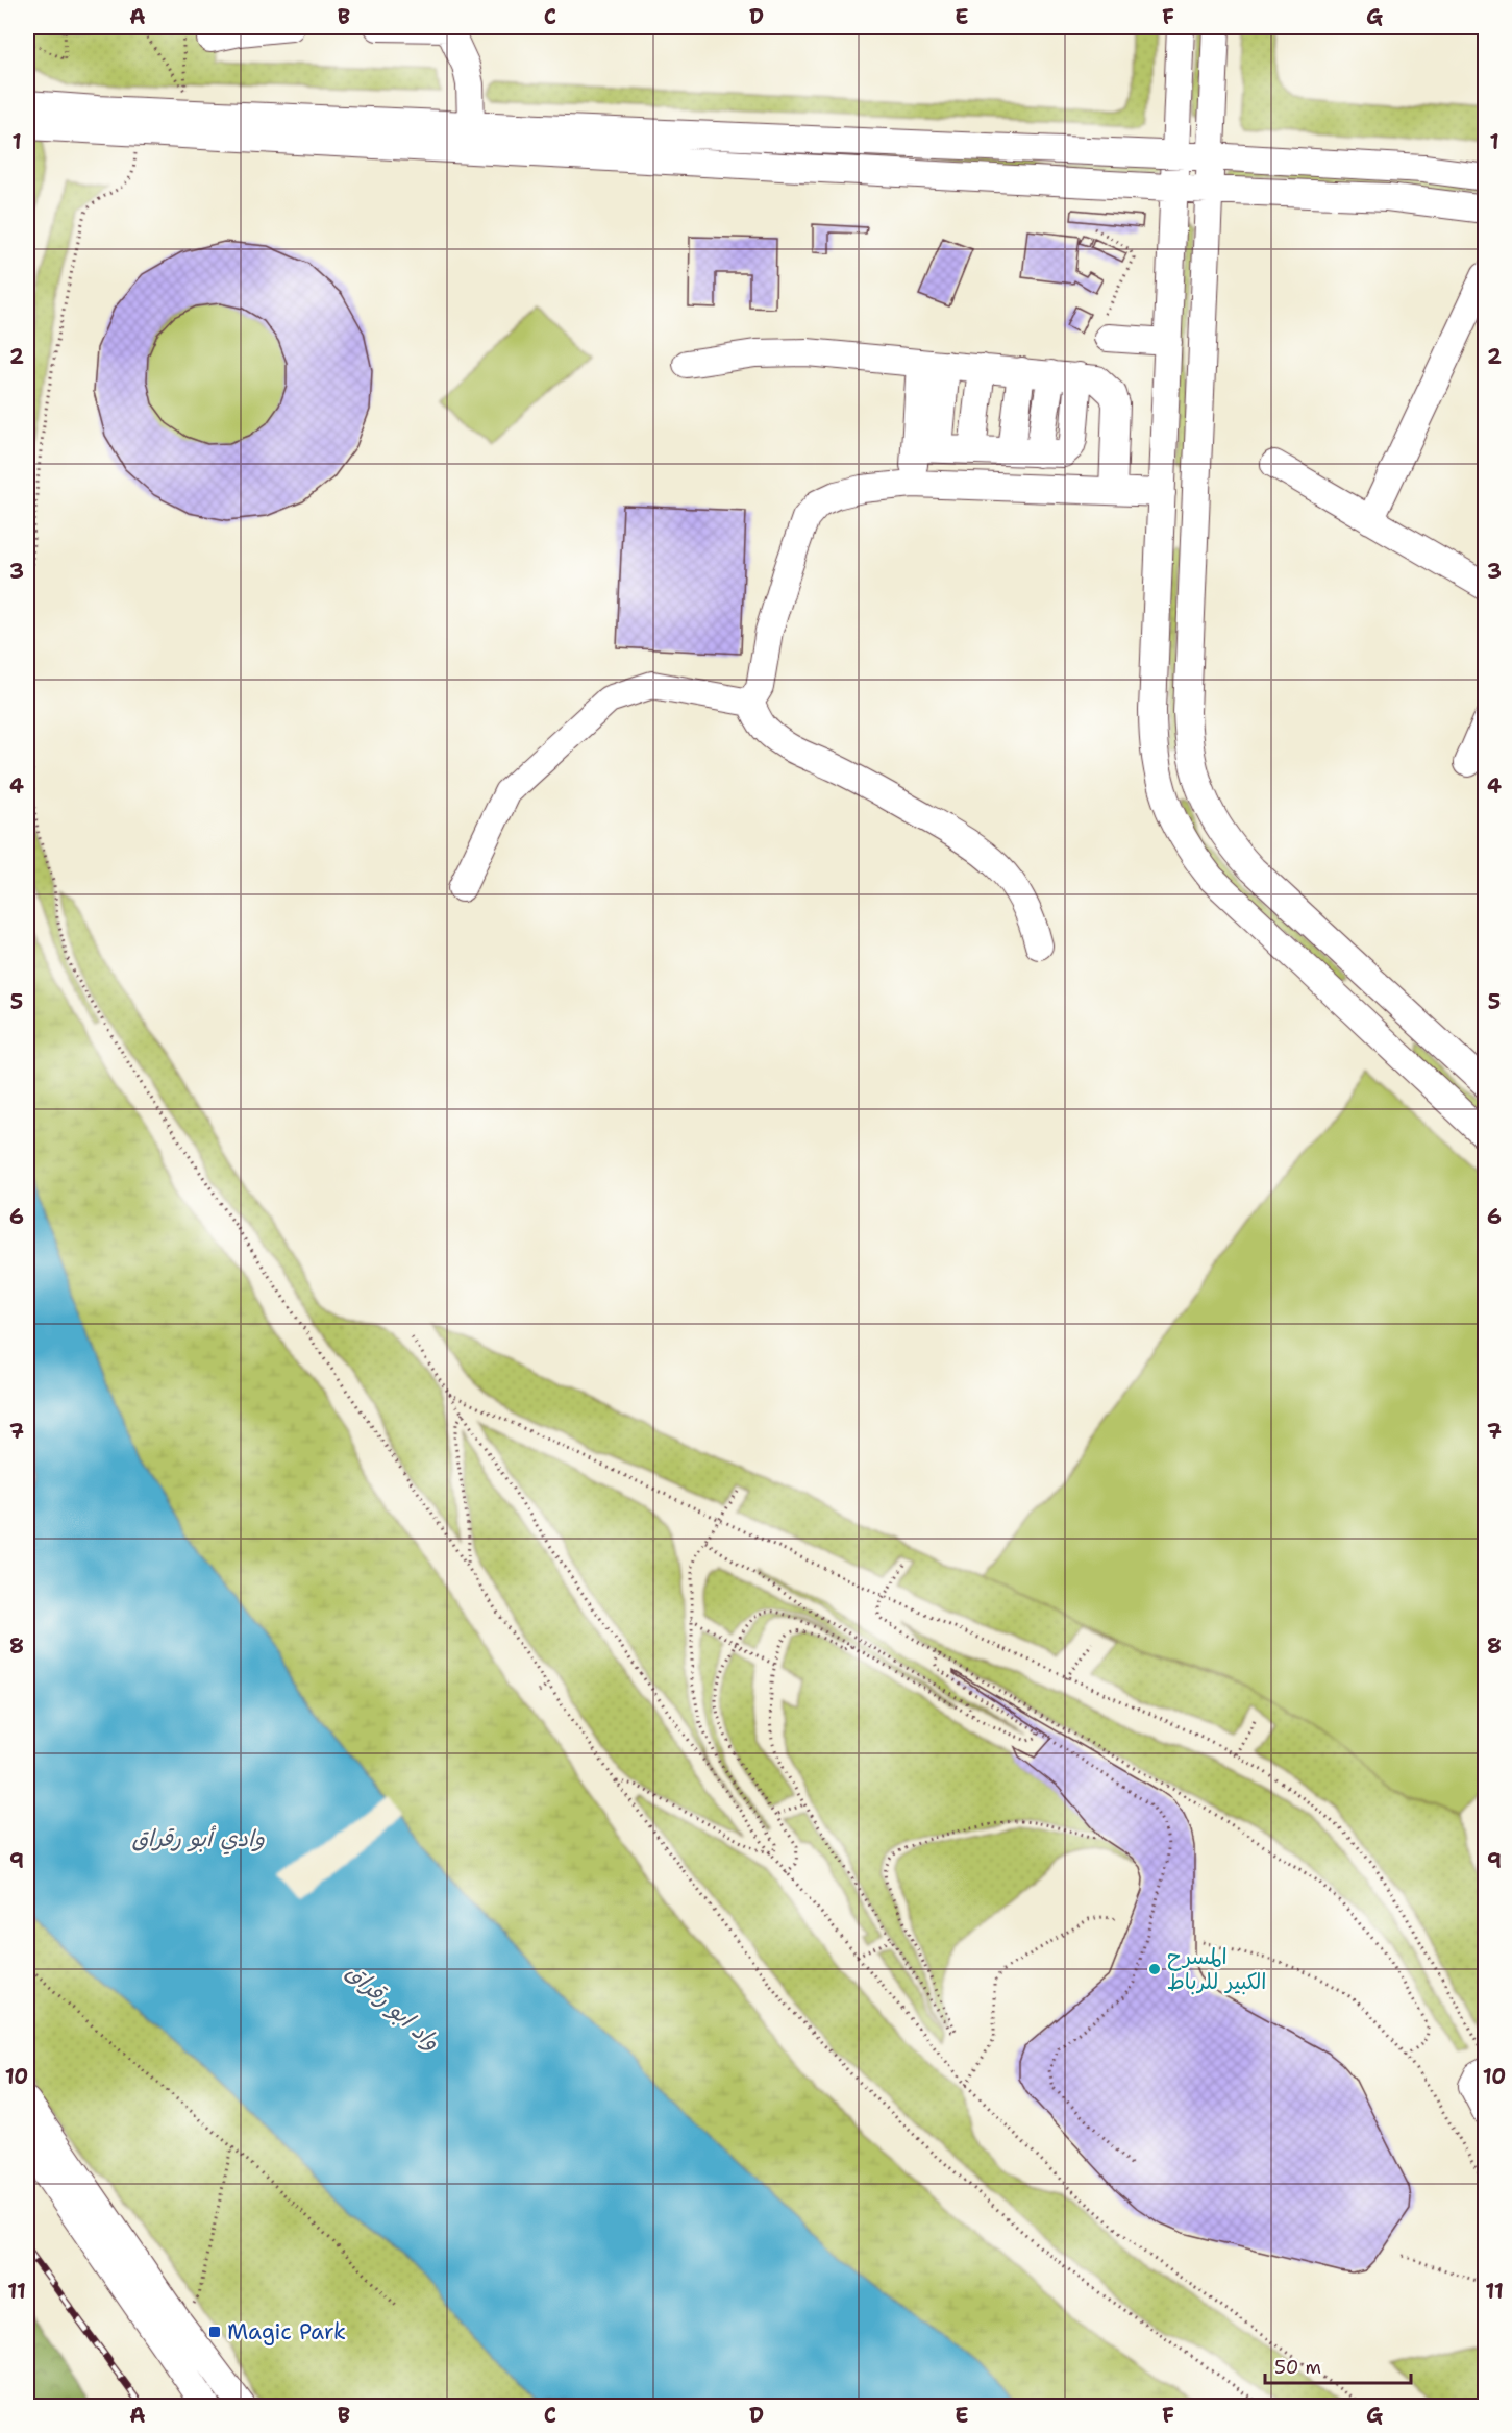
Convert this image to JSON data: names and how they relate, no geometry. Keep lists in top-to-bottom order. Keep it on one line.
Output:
{"water":["وادي أبو رقراق","واد ابو رقراق"],"places":{"other":["المسرح الكبير للرباط"],"transit":["Magic Park"]},"scale_bar":"50 m","grid":{"columns":["A","B","C","D","E","F","G"],"rows":["1","2","3","4","5","6","7","8","9","10","11"]}}
